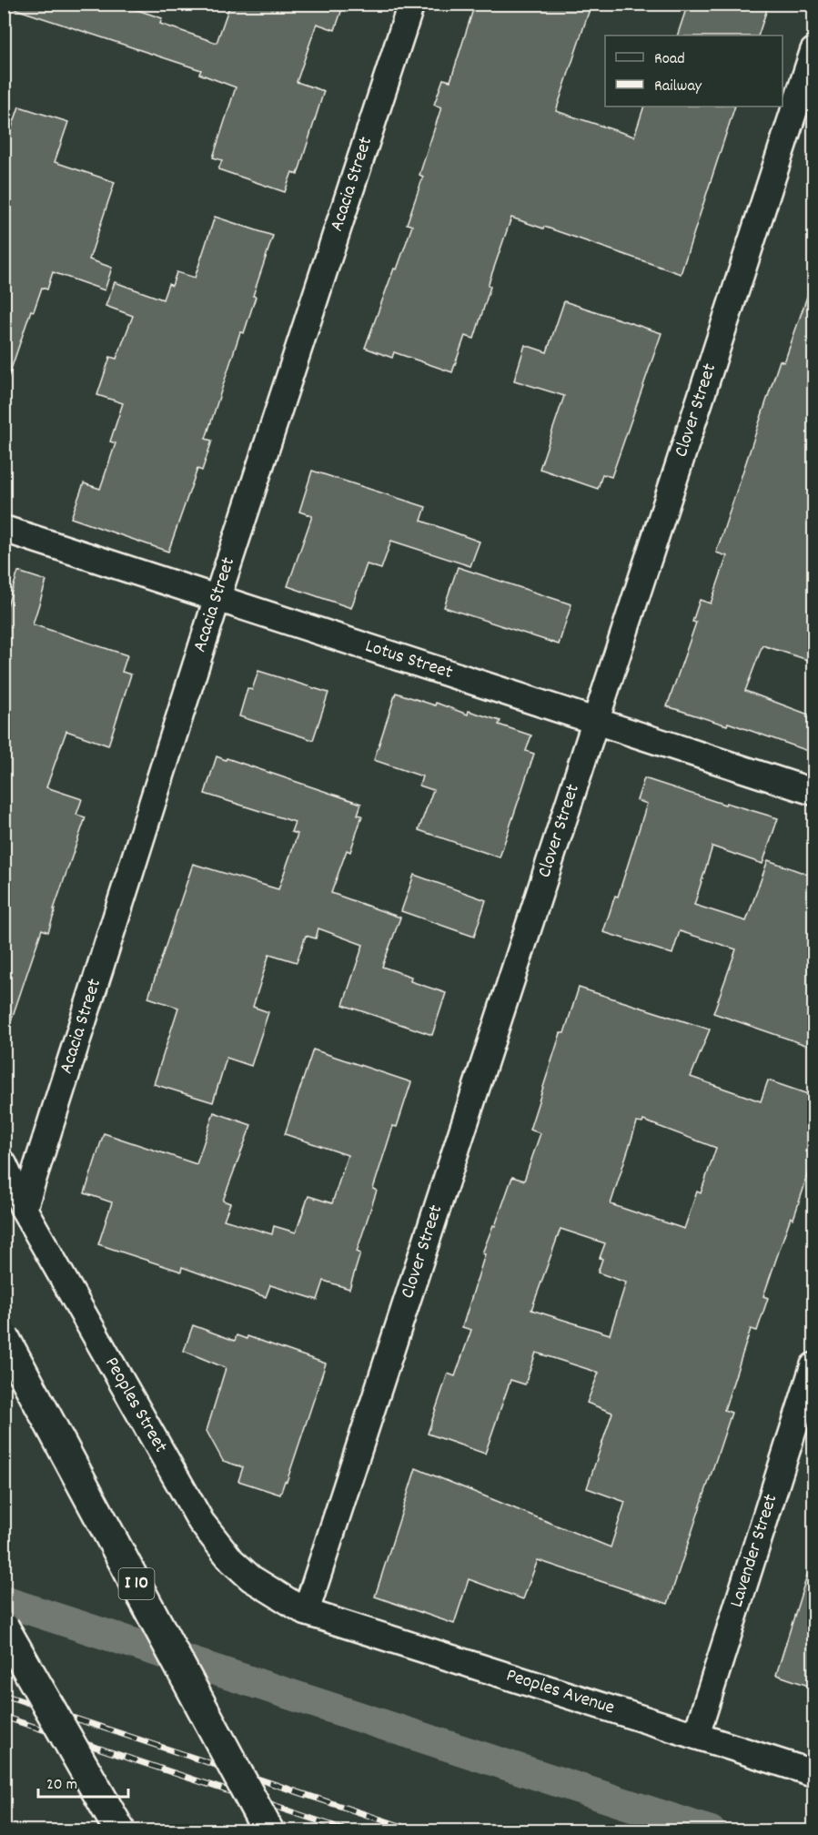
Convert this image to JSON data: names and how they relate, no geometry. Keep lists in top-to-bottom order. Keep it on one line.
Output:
{"streets":{"highway":["I 10"],"street":["Acacia Street","Clover Street","Lotus Street","Peoples Street","Lavender Street","Peoples Avenue"]},"crossings":[["Acacia Street","Lotus Street"],["Acacia Street","Peoples Street"],["Clover Street","Lotus Street"],["Clover Street","Peoples Street"],["Clover Street","Peoples Avenue"],["Peoples Street","Peoples Avenue"],["Lavender Street","Peoples Avenue"]],"legend":["Road","Railway"],"scale_bar":"20 m"}
